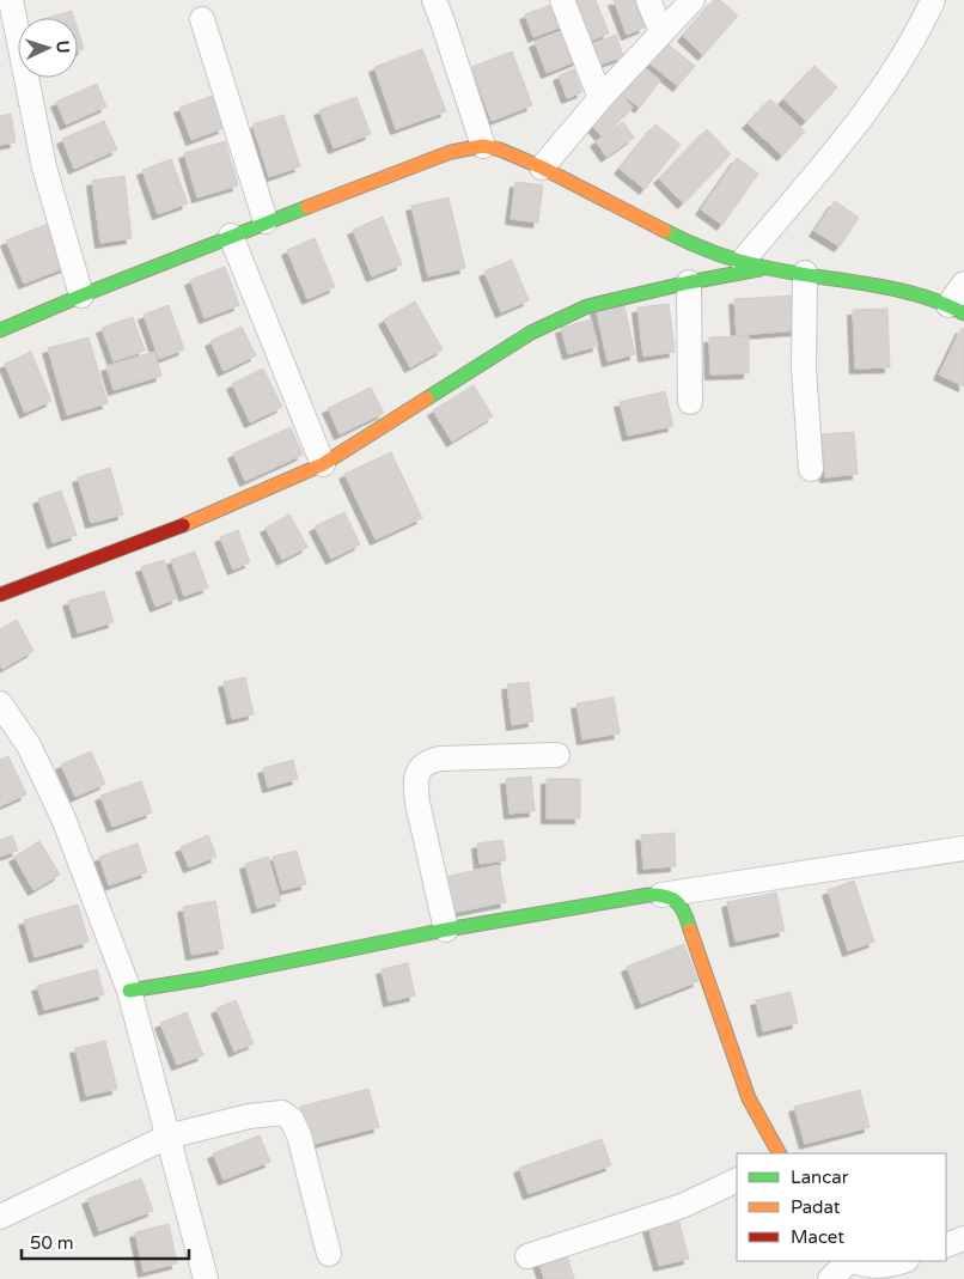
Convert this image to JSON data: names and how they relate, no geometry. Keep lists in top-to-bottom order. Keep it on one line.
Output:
{"legend":["Lancar","Padat","Macet"],"scale_bar":"50 m","north":"right"}
